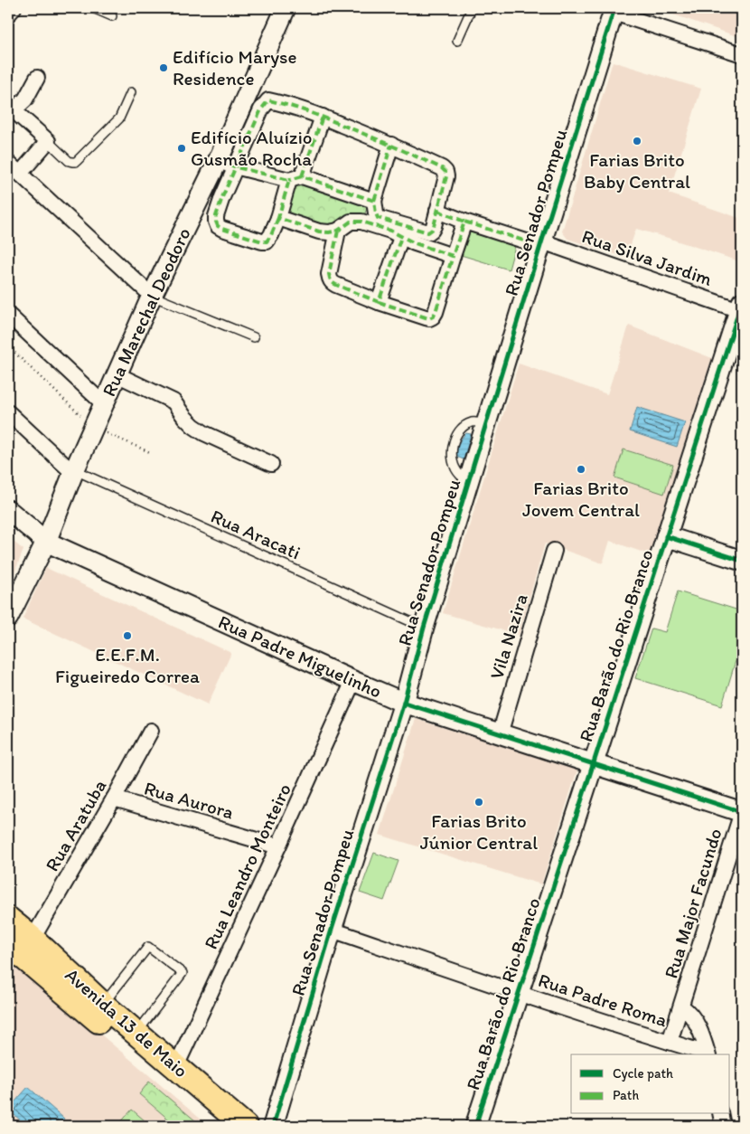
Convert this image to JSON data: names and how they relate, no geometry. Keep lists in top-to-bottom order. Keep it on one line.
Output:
{"streets":{"main road":["Avenida 13 de Maio"],"street":["Rua Senador Pompeu","Rua Silva Jardim","Rua Marechal Deodoro","Vila Nazira","Rua Barão do Rio Branco","Rua Padre Miguelinho","Rua Aurora","Rua Aratuba","Rua Leandro Monteiro","Rua Major Facundo","Rua Padre Roma"],"lane":["Rua Aracati"]},"crossings":[["Rua Senador Pompeu","Rua Silva Jardim"],["Rua Senador Pompeu","Rua Aracati"],["Rua Senador Pompeu","Rua Padre Miguelinho"],["Rua Senador Pompeu","Rua Padre Roma"],["Rua Silva Jardim","Rua Barão do Rio Branco"],["Rua Marechal Deodoro","Rua Aracati"],["Rua Marechal Deodoro","Rua Padre Miguelinho"],["Vila Nazira","Rua Padre Miguelinho"],["Rua Barão do Rio Branco","Rua Padre Miguelinho"],["Rua Barão do Rio Branco","Rua Padre Roma"],["Rua Padre Miguelinho","Rua Leandro Monteiro"],["Rua Padre Miguelinho","Rua Major Facundo"],["Rua Aurora","Rua Aratuba"],["Rua Aurora","Rua Leandro Monteiro"],["Rua Aratuba","Avenida 13 de Maio"],["Rua Leandro Monteiro","Avenida 13 de Maio"],["Rua Major Facundo","Rua Padre Roma"]],"places":["Edifício Maryse Residence","Farias Brito Baby Central","Edifício Aluízio Gusmão Rocha","Farias Brito Jovem Central","E.E.F.M. Figueiredo Correa","Farias Brito Júnior Central"],"legend":["Cycle path","Path"]}
